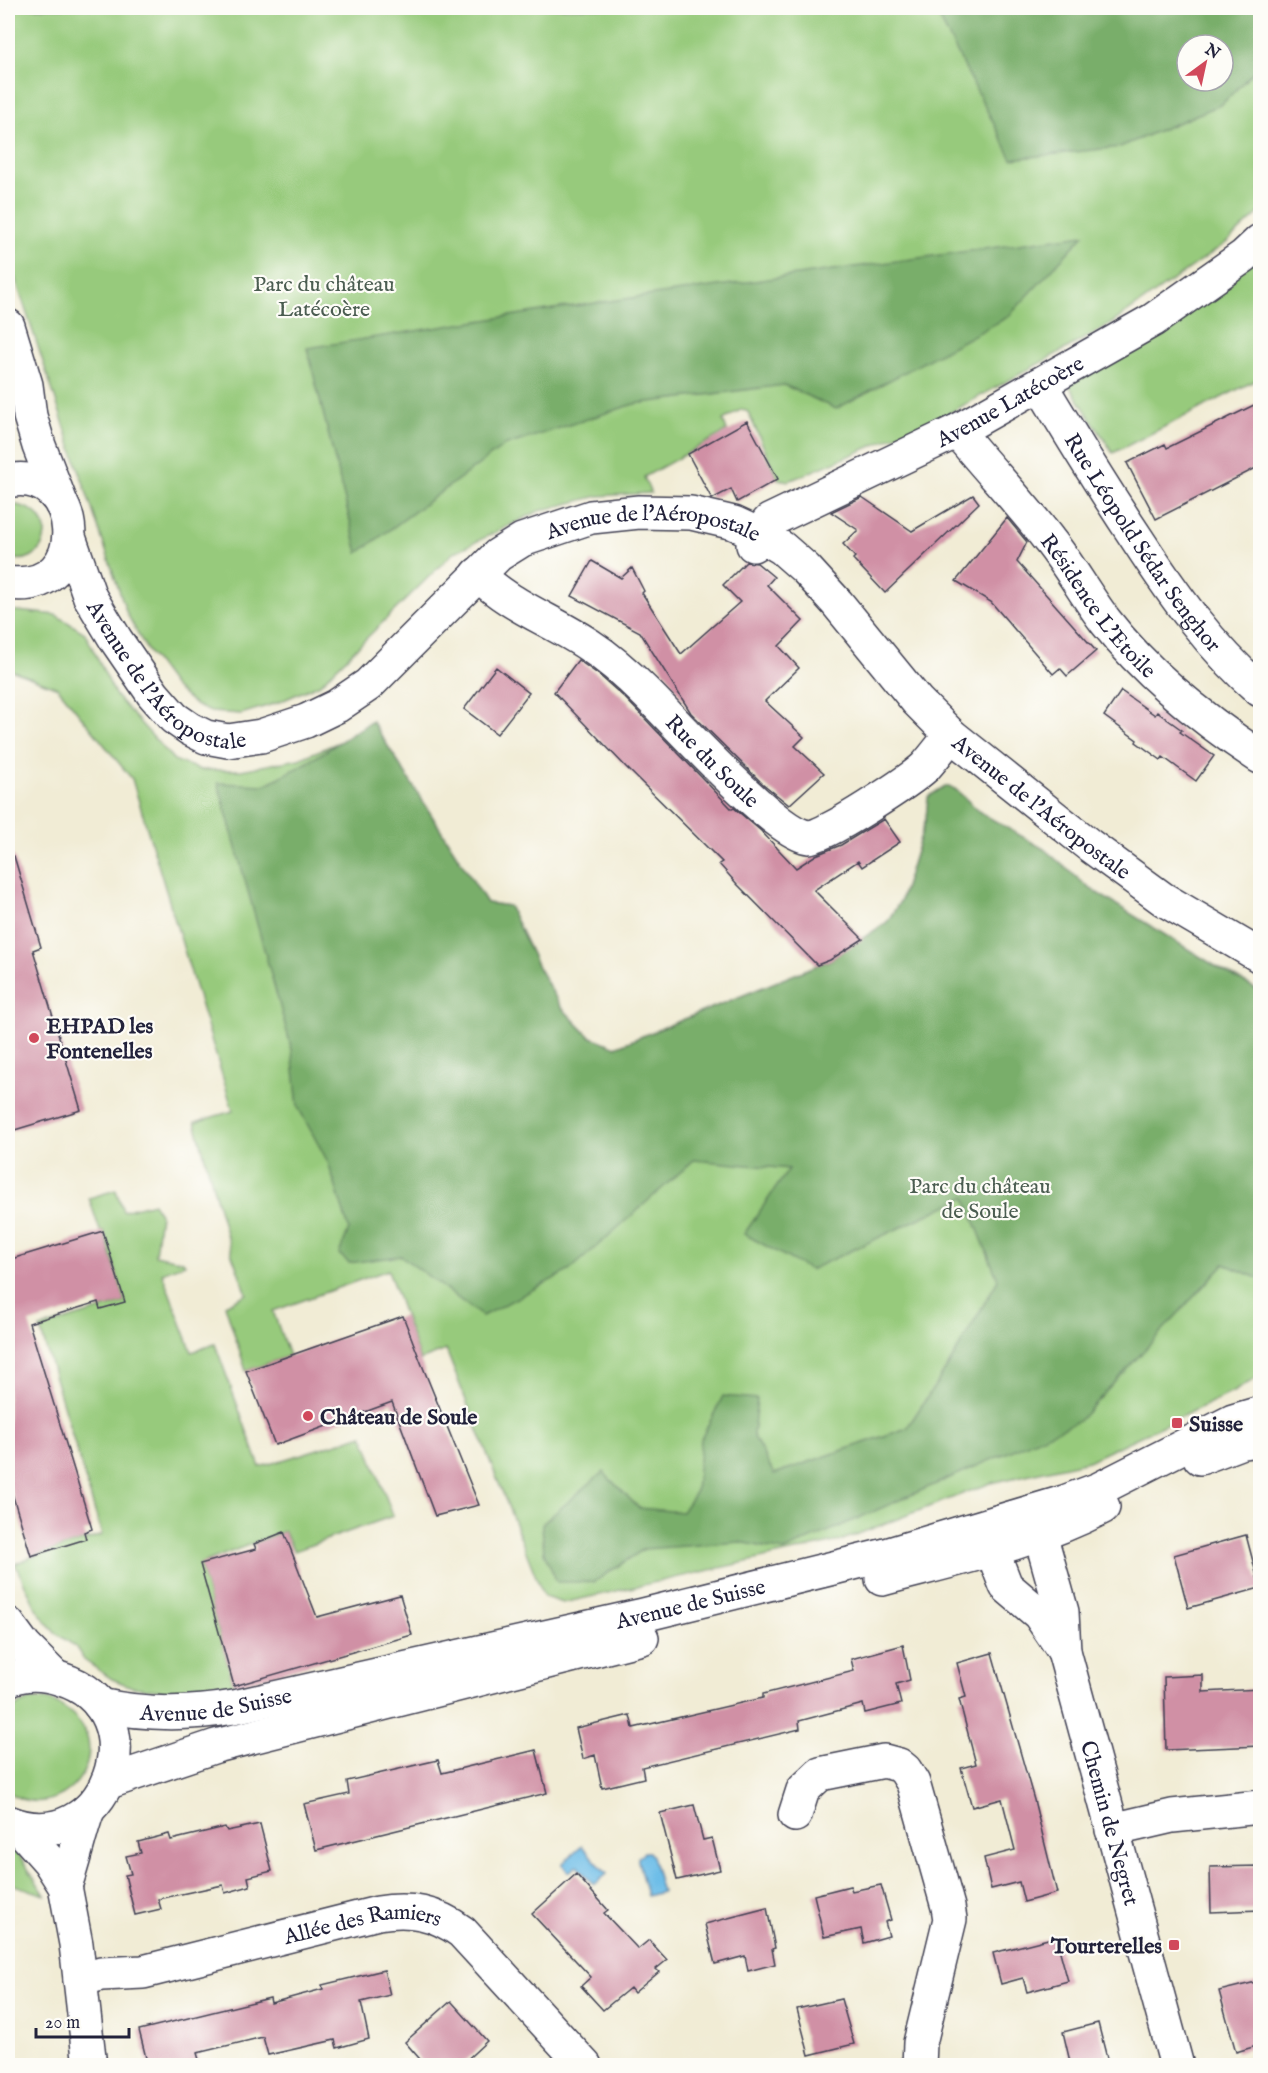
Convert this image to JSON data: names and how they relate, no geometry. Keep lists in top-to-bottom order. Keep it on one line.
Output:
{"streets":{"street":["Avenue Latécoère","Avenue de l'Aéropostale","Rue Léopold Sédar Senghor","Résidence L'Etoile","Rue du Soule","Avenue de Suisse","Chemin de Negret","Allée des Ramiers"]},"crossings":[["Avenue Latécoère","Avenue de l'Aéropostale"],["Avenue Latécoère","Rue Léopold Sédar Senghor"],["Avenue Latécoère","Résidence L'Etoile"],["Avenue de l'Aéropostale","Rue du Soule"],["Avenue de Suisse","Chemin de Negret"]],"parks":["Parc du château Latécoère","Parc du château de Soule"],"places":{"other":["EHPAD les Fontenelles","Château de Soule"],"transit":["Suisse","Tourterelles"]},"scale_bar":"20 m","north":"top right"}
